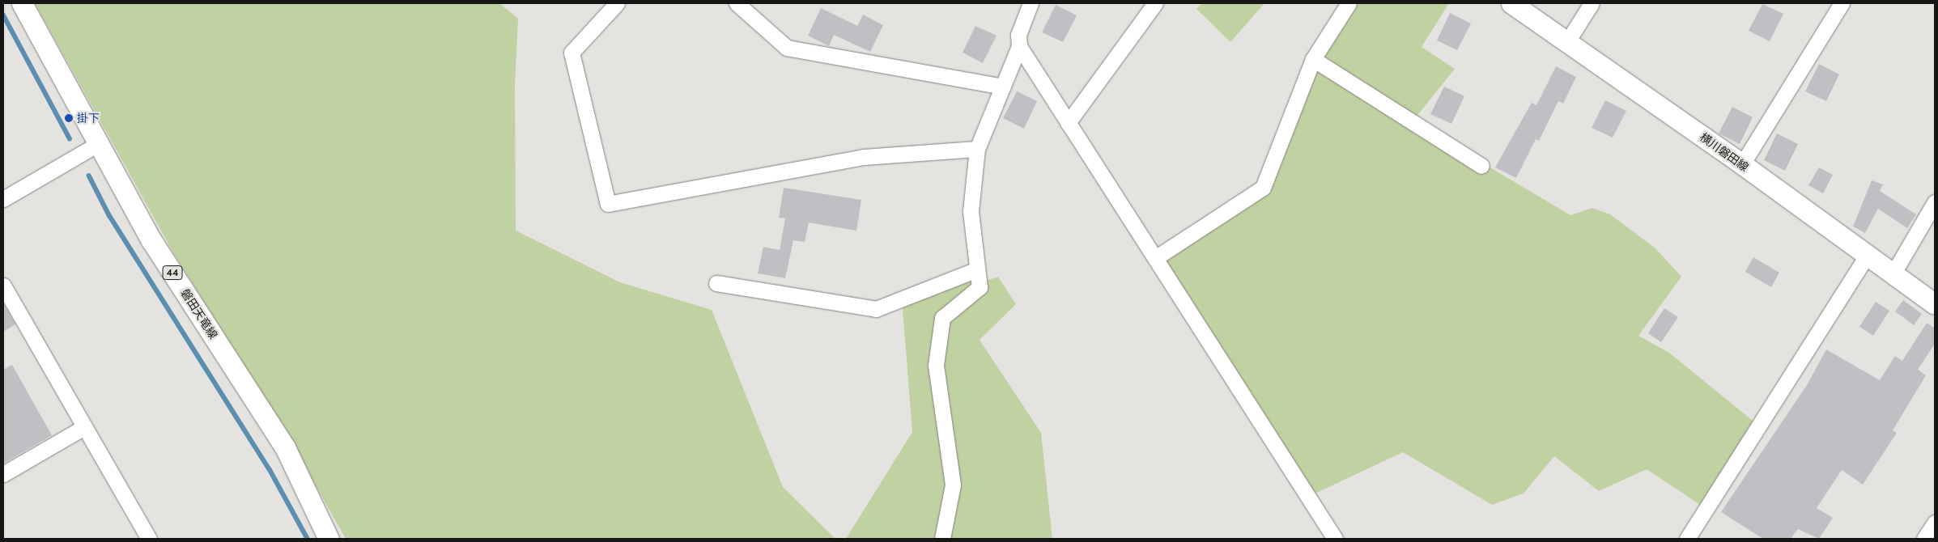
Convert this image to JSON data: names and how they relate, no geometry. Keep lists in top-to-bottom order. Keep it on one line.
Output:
{"streets":{"main road":["横川磐田線","44","磐田天竜線"]},"places":["掛下"]}
